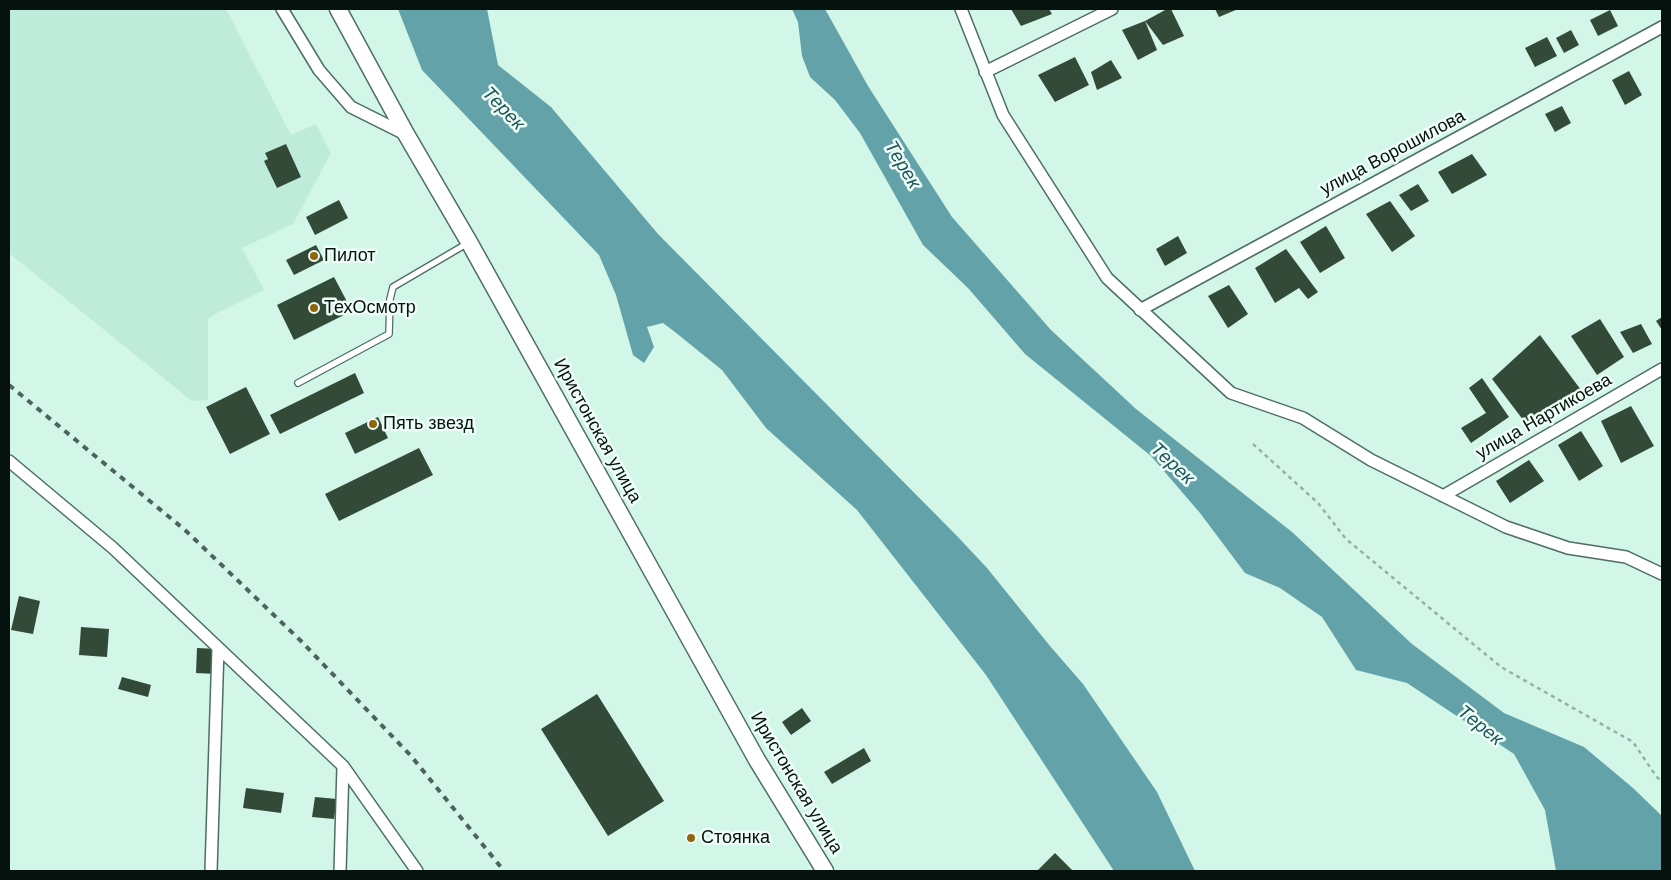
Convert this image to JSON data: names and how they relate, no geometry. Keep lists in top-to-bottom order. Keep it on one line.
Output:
{"streets":{"main road":["Иристонская улица"],"street":["улица Ворошилова","улица Нартикоева"]},"water":["Терек"],"places":["Пилот","ТехОсмотр","Пять звезд","Стоянка"]}
